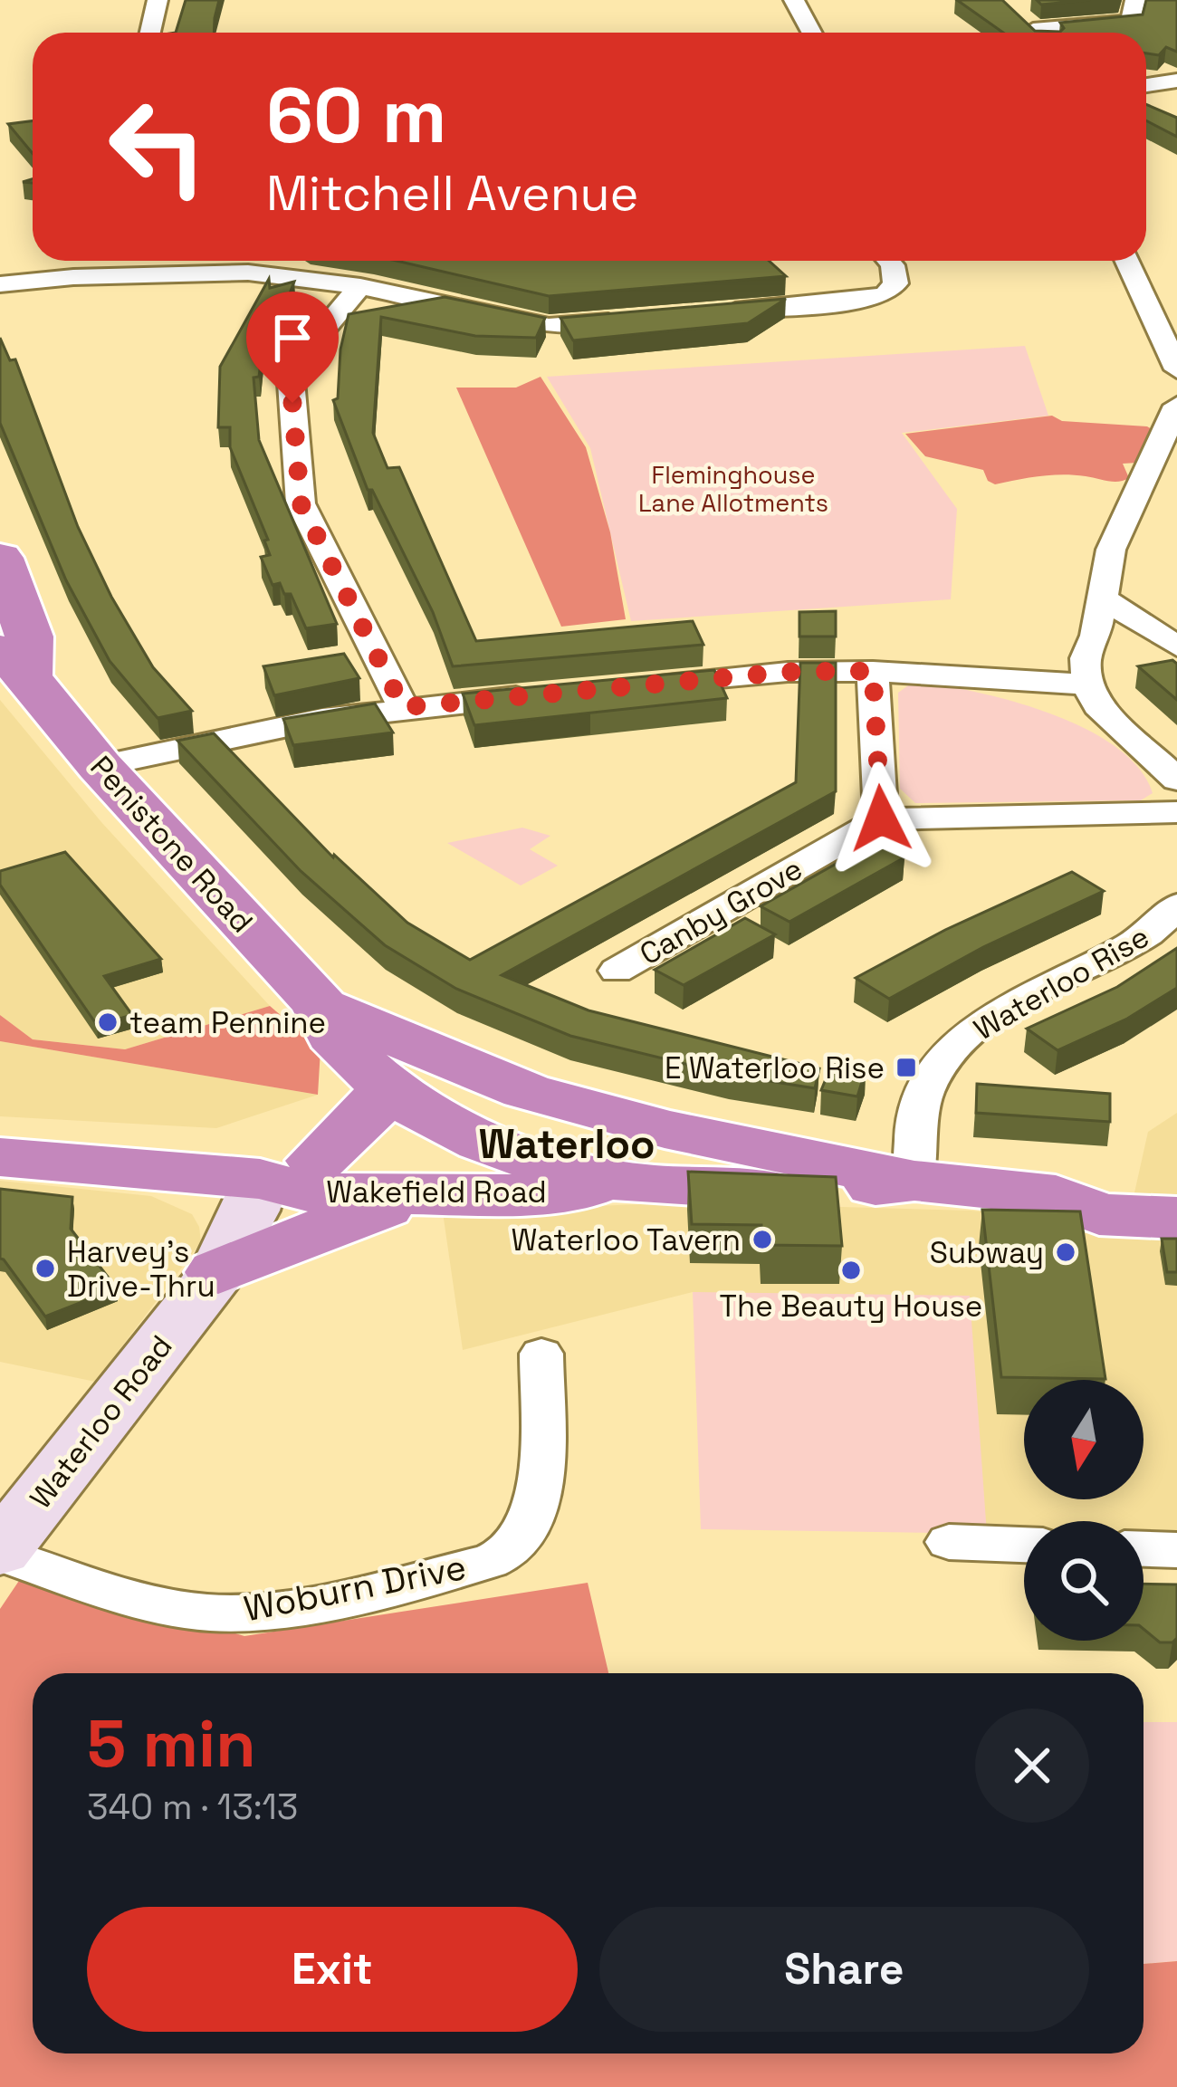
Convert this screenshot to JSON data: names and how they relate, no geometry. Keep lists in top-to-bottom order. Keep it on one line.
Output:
{"streets":{"highway":["Penistone Road","Wakefield Road"],"street":["Canby Grove","Waterloo Rise","Waterloo Road","Woburn Drive"]},"crossings":[["Penistone Road","Wakefield Road"],["Waterloo Rise","Wakefield Road"],["Wakefield Road","Waterloo Road"],["Waterloo Road","Woburn Drive"]],"districts":["Waterloo"],"parks":["Fleminghouse Lane Allotments"],"places":{"other":["team Pennine","Waterloo Tavern","Subway","Harvey's Drive-Thru","The Beauty House"],"transit":["E Waterloo Rise"]},"north":"bottom","page":{"turn":["60 m","Mitchell Avenue"],"heading":["5 min","340 m · 13:13"],"buttons":["Exit","Share"]}}
